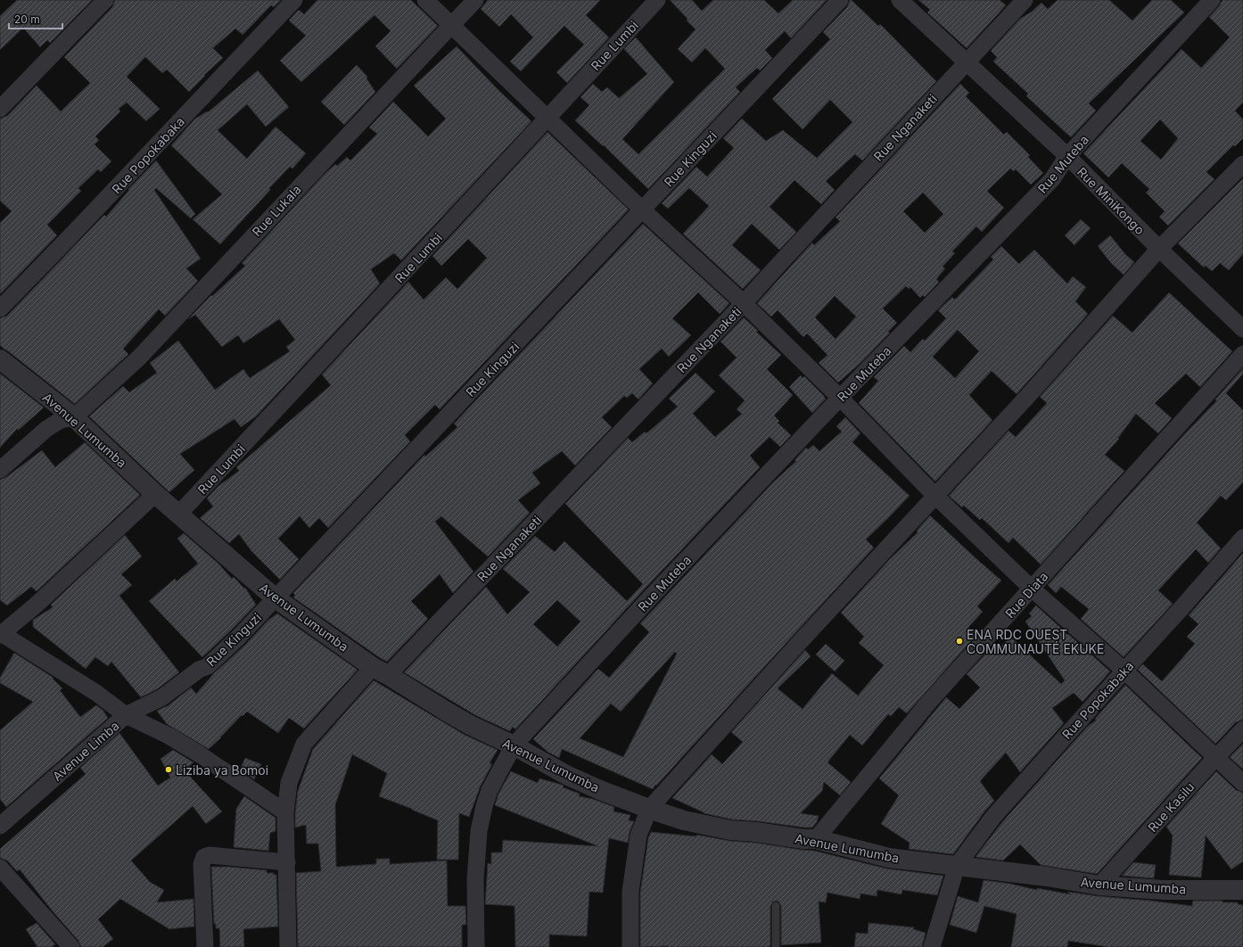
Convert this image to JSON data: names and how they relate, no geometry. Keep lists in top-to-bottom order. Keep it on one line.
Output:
{"streets":{"street":["Rue Lumbi","Rue Nganaketi","Rue Popokabaka","Rue Kinguzi","Rue Muteba","Rue MiniKongo","Rue Lukala","Avenue Lumumba","Rue Diata","Avenue Limba","Rue Kasilu"]},"crossings":[["Rue Lumbi","Avenue Lumumba"],["Rue Nganaketi","Rue MiniKongo"],["Rue Nganaketi","Avenue Lumumba"],["Rue Popokabaka","Avenue Lumumba"],["Rue Kinguzi","Avenue Lumumba"],["Rue Kinguzi","Avenue Limba"],["Rue Muteba","Rue MiniKongo"],["Rue Muteba","Avenue Lumumba"],["Rue Lukala","Avenue Lumumba"],["Avenue Lumumba","Rue Diata"],["Avenue Lumumba","Rue Kasilu"]],"places":["ENA RDC OUEST COMMUNAUTÉ EKUKE","Liziba ya Bomoi"],"scale_bar":"20 m"}
